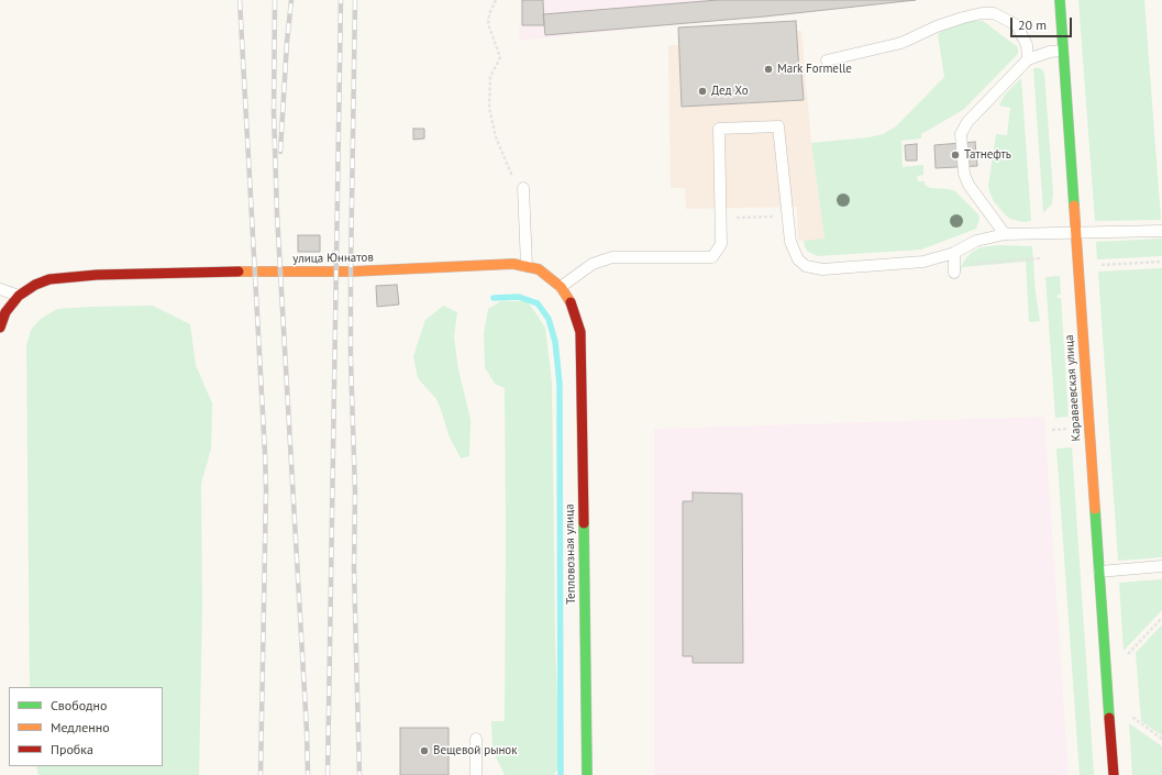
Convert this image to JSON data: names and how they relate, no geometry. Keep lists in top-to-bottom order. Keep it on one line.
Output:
{"streets":{"street":["улица Юннатов","Караваевская улица","Тепловозная улица"]},"crossings":[["улица Юннатов","Тепловозная улица"]],"places":["Mark Formelle","Дед Хо","Татнефть","Вещевой рынок"],"legend":["Свободно","Медленно","Пробка"],"scale_bar":"20 m"}
